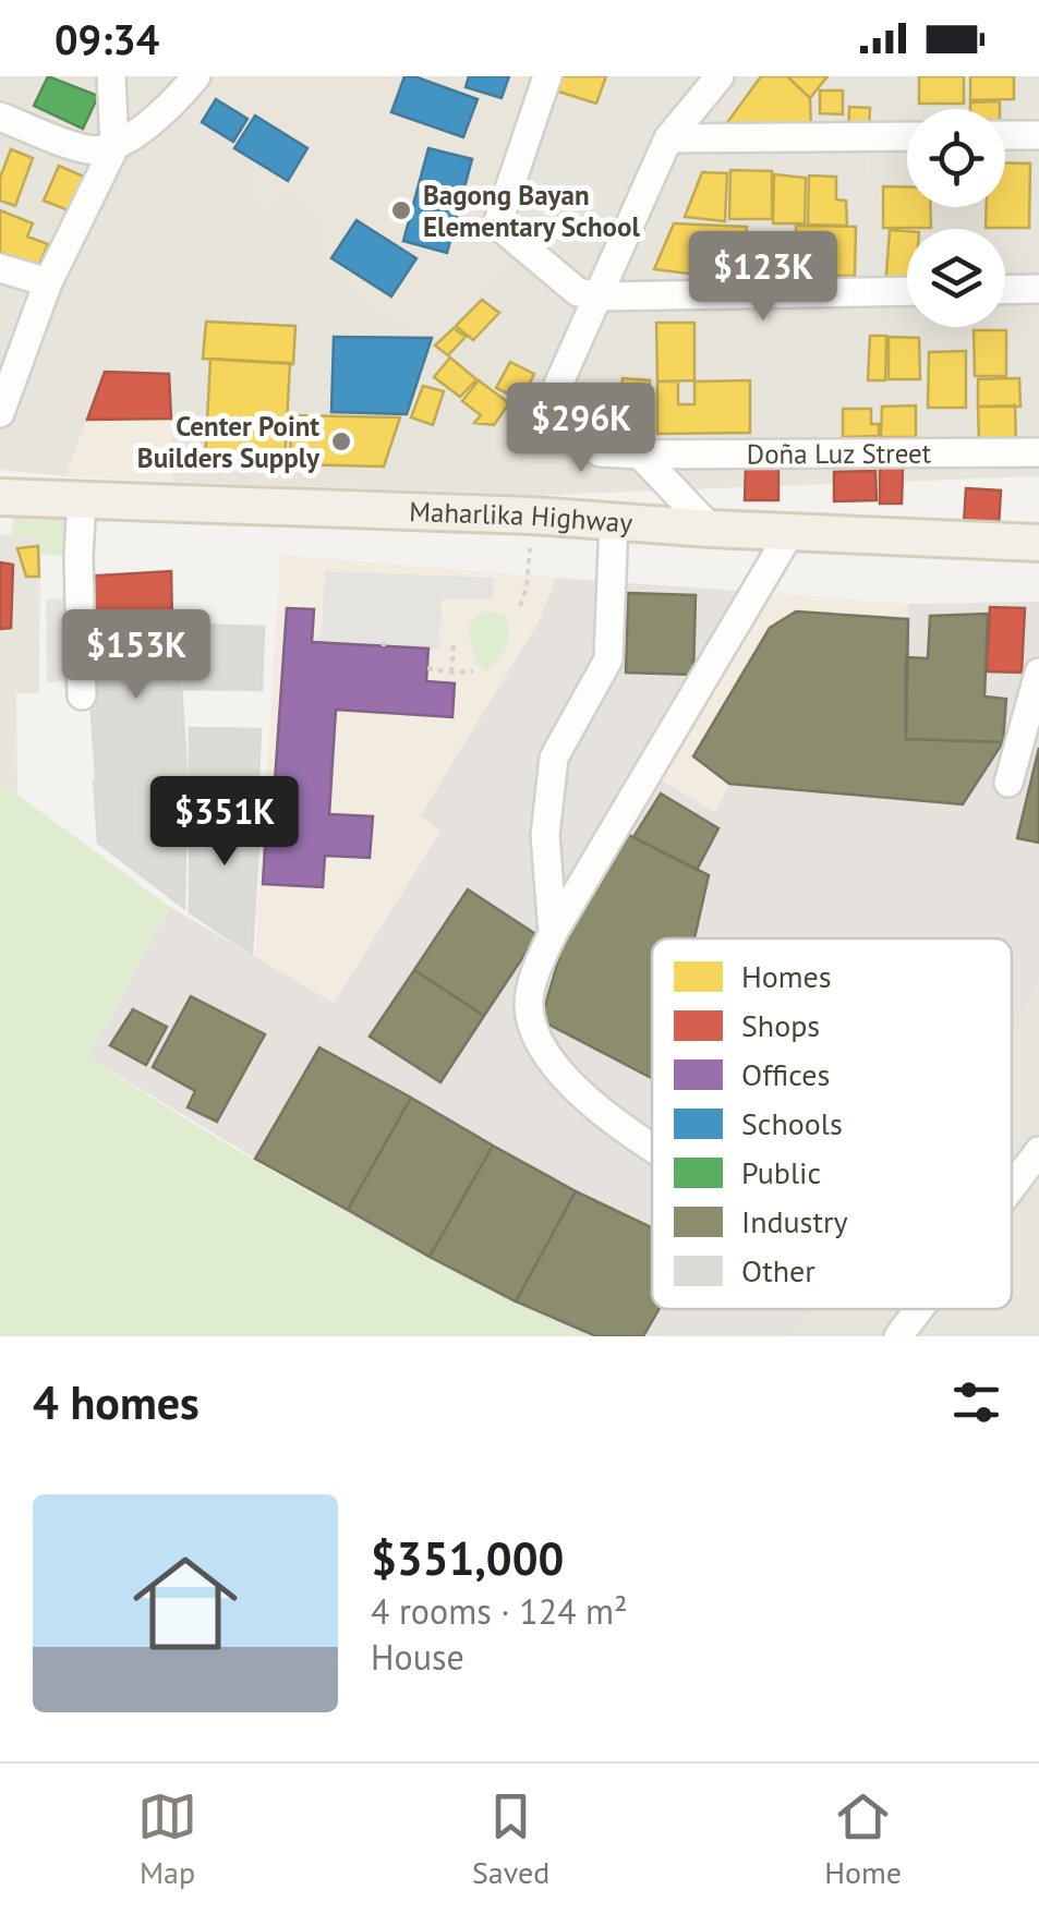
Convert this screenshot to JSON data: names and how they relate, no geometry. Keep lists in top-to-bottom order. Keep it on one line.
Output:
{"streets":{"main road":["Maharlika Highway"],"street":["Doña Luz Street"]},"places":["Bagong Bayan Elementary School","Center Point Builders Supply"],"legend":["Homes","Shops","Offices","Schools","Public","Industry","Other"],"page":{"status":"09:34","price":["$123K","$296K","$153K","$351K"],"heading":"4 homes","list":[{"name":"$351,000","note":"4 rooms · 124 m² · House"}],"tabs":["Map","Saved","Home"]}}
